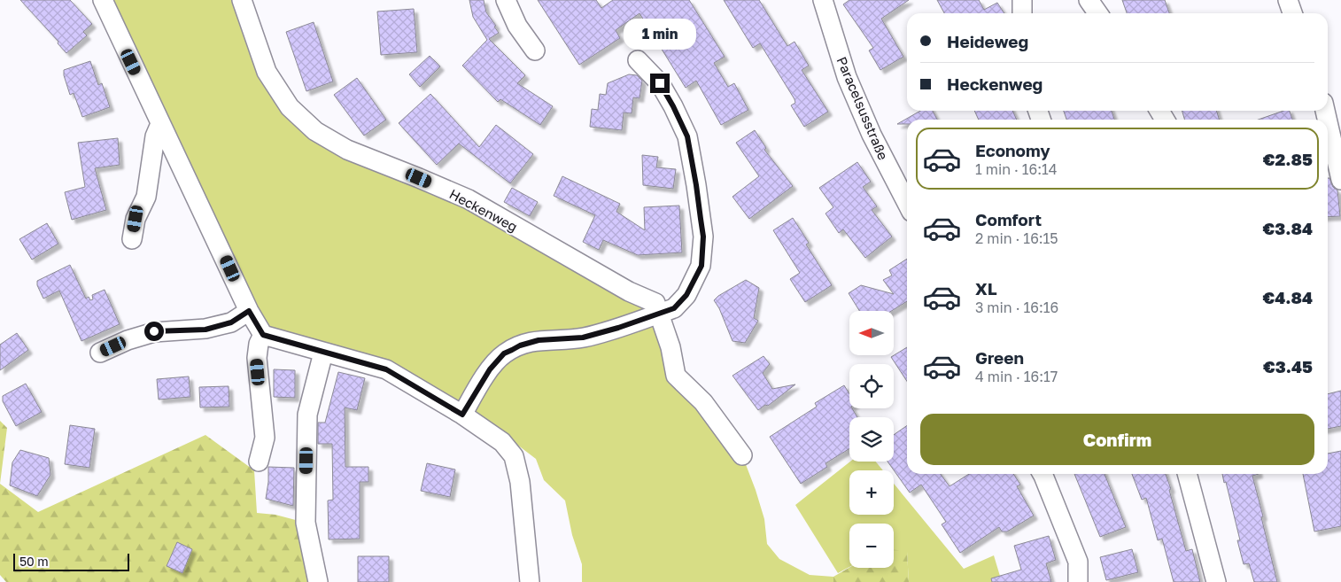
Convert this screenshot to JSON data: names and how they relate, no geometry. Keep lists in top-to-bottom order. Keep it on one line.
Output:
{"streets":{"street":["Paracelsusstraße","Heckenweg"]},"scale_bar":"50 m","north":"left","page":{"banner":["Heideweg","Heckenweg"],"bubble":"1 min","list":[{"name":"Economy","note":"1 min · 16:14","value":"€2.85"},{"name":"Comfort","note":"2 min · 16:15","value":"€3.84"},{"name":"XL","note":"3 min · 16:16","value":"€4.84"},{"name":"Green","note":"4 min · 16:17","value":"€3.45"}],"map_buttons":["+","−"],"buttons":"Confirm","scale":"50 m"}}
